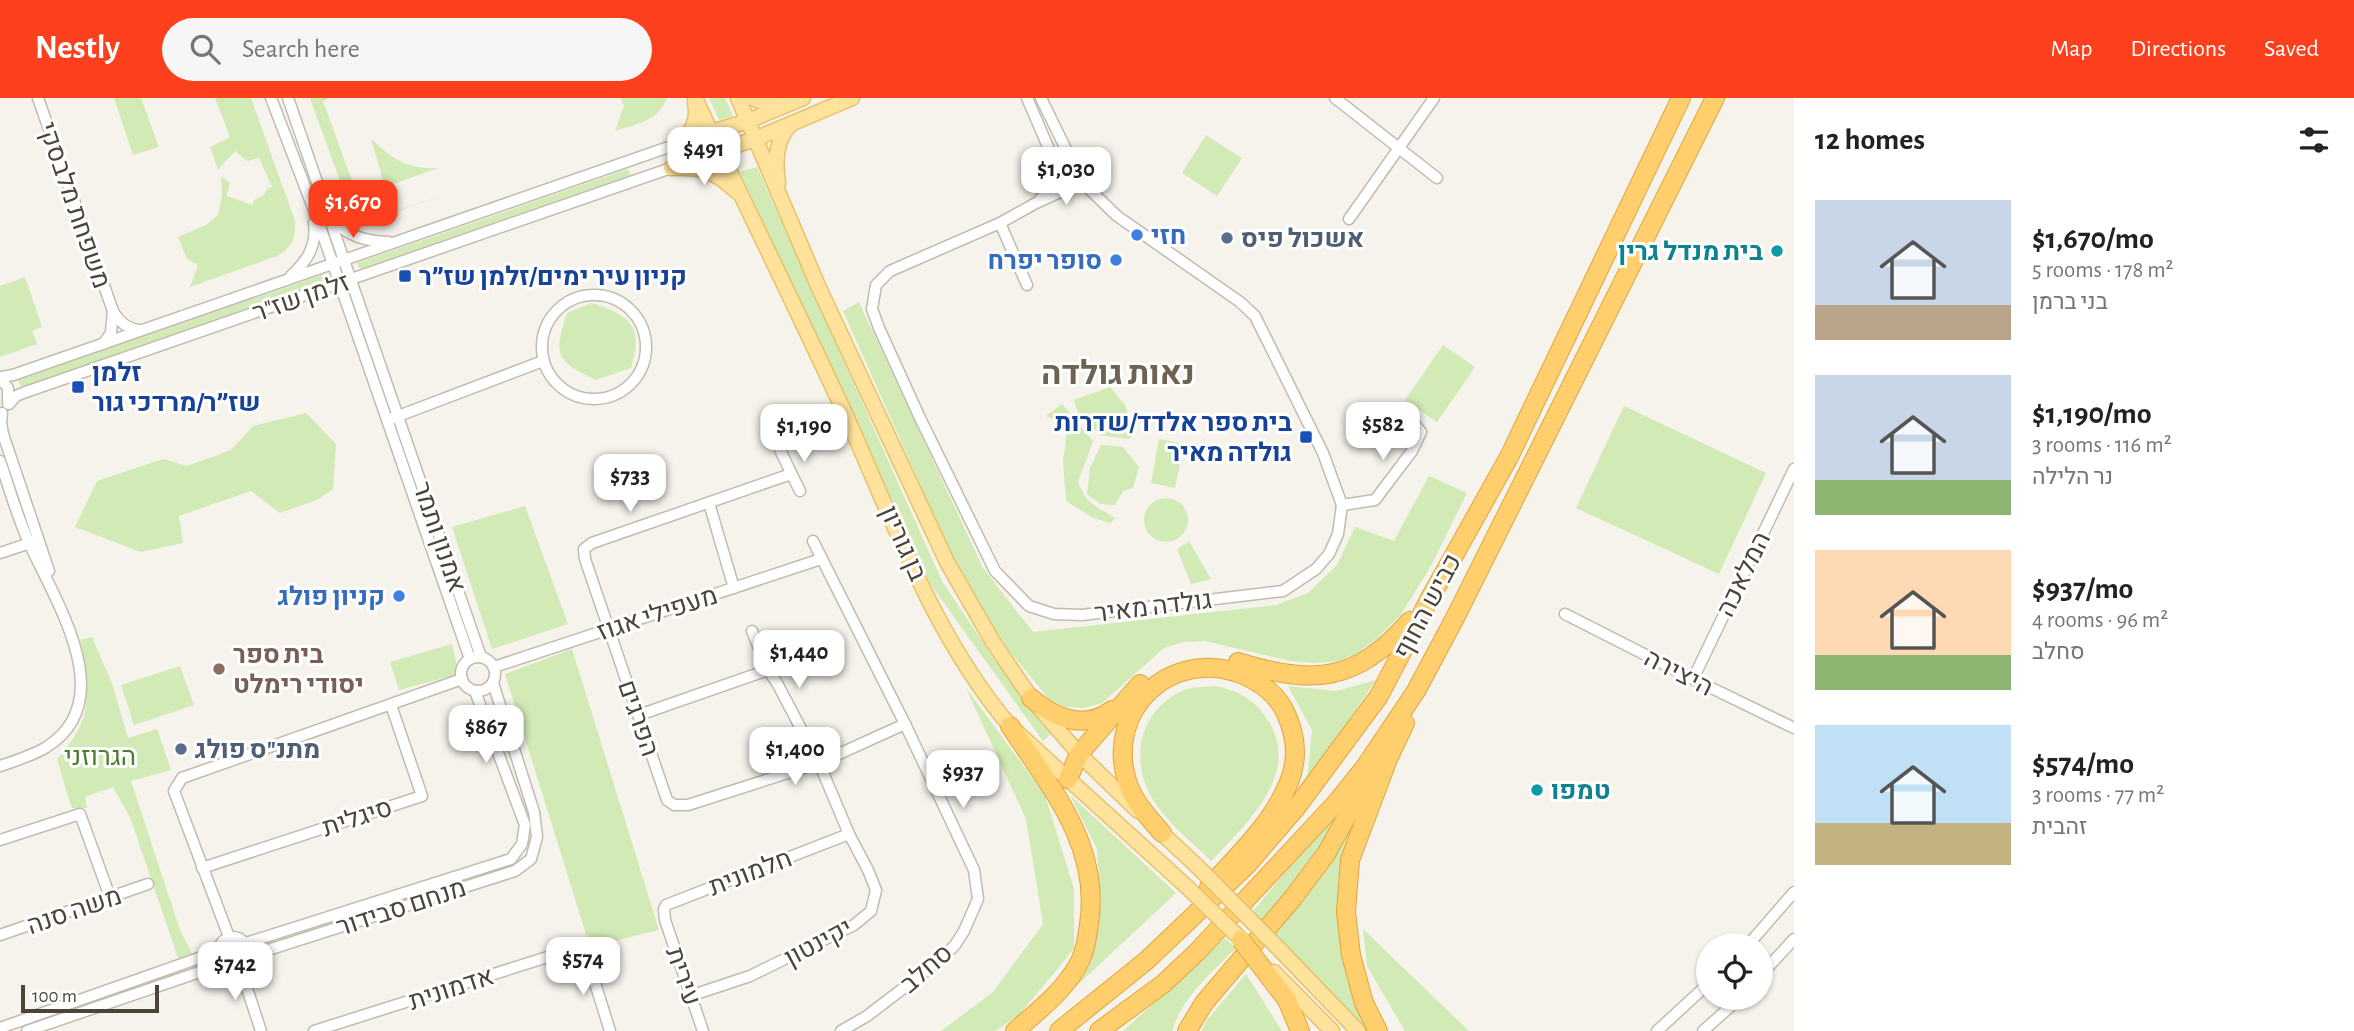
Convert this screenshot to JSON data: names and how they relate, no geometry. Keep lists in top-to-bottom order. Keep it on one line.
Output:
{"streets":{"highway":["כביש החוף"],"main road":["זלמן שז\"ר","בן גוריון"],"street":["משפחת מלבסקי","אמנון ותמר","המלאכה","גולדה מאיר","מעפילי אגוז","היצירה","הפרגים","סיגלית","חלמונית","מנחם סבידור","משה סנה","יקינטון","סחלב","עירית","אדמונית"]},"crossings":[["משפחת מלבסקי","זלמן שז\"ר"],["זלמן שז\"ר","אמנון ותמר"],["זלמן שז\"ר","בן גוריון"],["אמנון ותמר","מעפילי אגוז"],["אמנון ותמר","מנחם סבידור"],["המלאכה","היצירה"],["מעפילי אגוז","הפרגים"],["מעפילי אגוז","מנחם סבידור"],["מעפילי אגוז","סחלב"],["הפרגים","יקינטון"],["חלמונית","יקינטון"],["חלמונית","עירית"],["יקינטון","עירית"]],"districts":["נאות גולדה"],"parks":["הגרוזני"],"places":{"other":["חזי","אשכול פיס","בית מנדל גרין","סופר יפרח","קניון פולג","בית ספר יסודי רימלט","מתנ\"ס פולג","טמפו"],"transit":["קניון עיר ימים/זלמן שז״ר","זלמן שז״ר/מרדכי גור","בית ספר אלדד/שדרות גולדה מאיר"]},"scale_bar":"100 m","page":{"header":"Nestly","search":"Search here","nav":["Map","Directions","Saved"],"heading":"12 homes","price":["$491","$1,030","$1,670","$582","$1,190","$733","$1,440","$867","$1,400","$937","$574","$742"],"list":[{"name":"$1,670/mo","note":"5 rooms · 178 m² · בני ברמן"},{"name":"$1,190/mo","note":"3 rooms · 116 m² · נר הלילה"},{"name":"$937/mo","note":"4 rooms · 96 m² · סחלב"},{"name":"$574/mo","note":"3 rooms · 77 m² · זהבית"}],"scale":"100 m"}}
